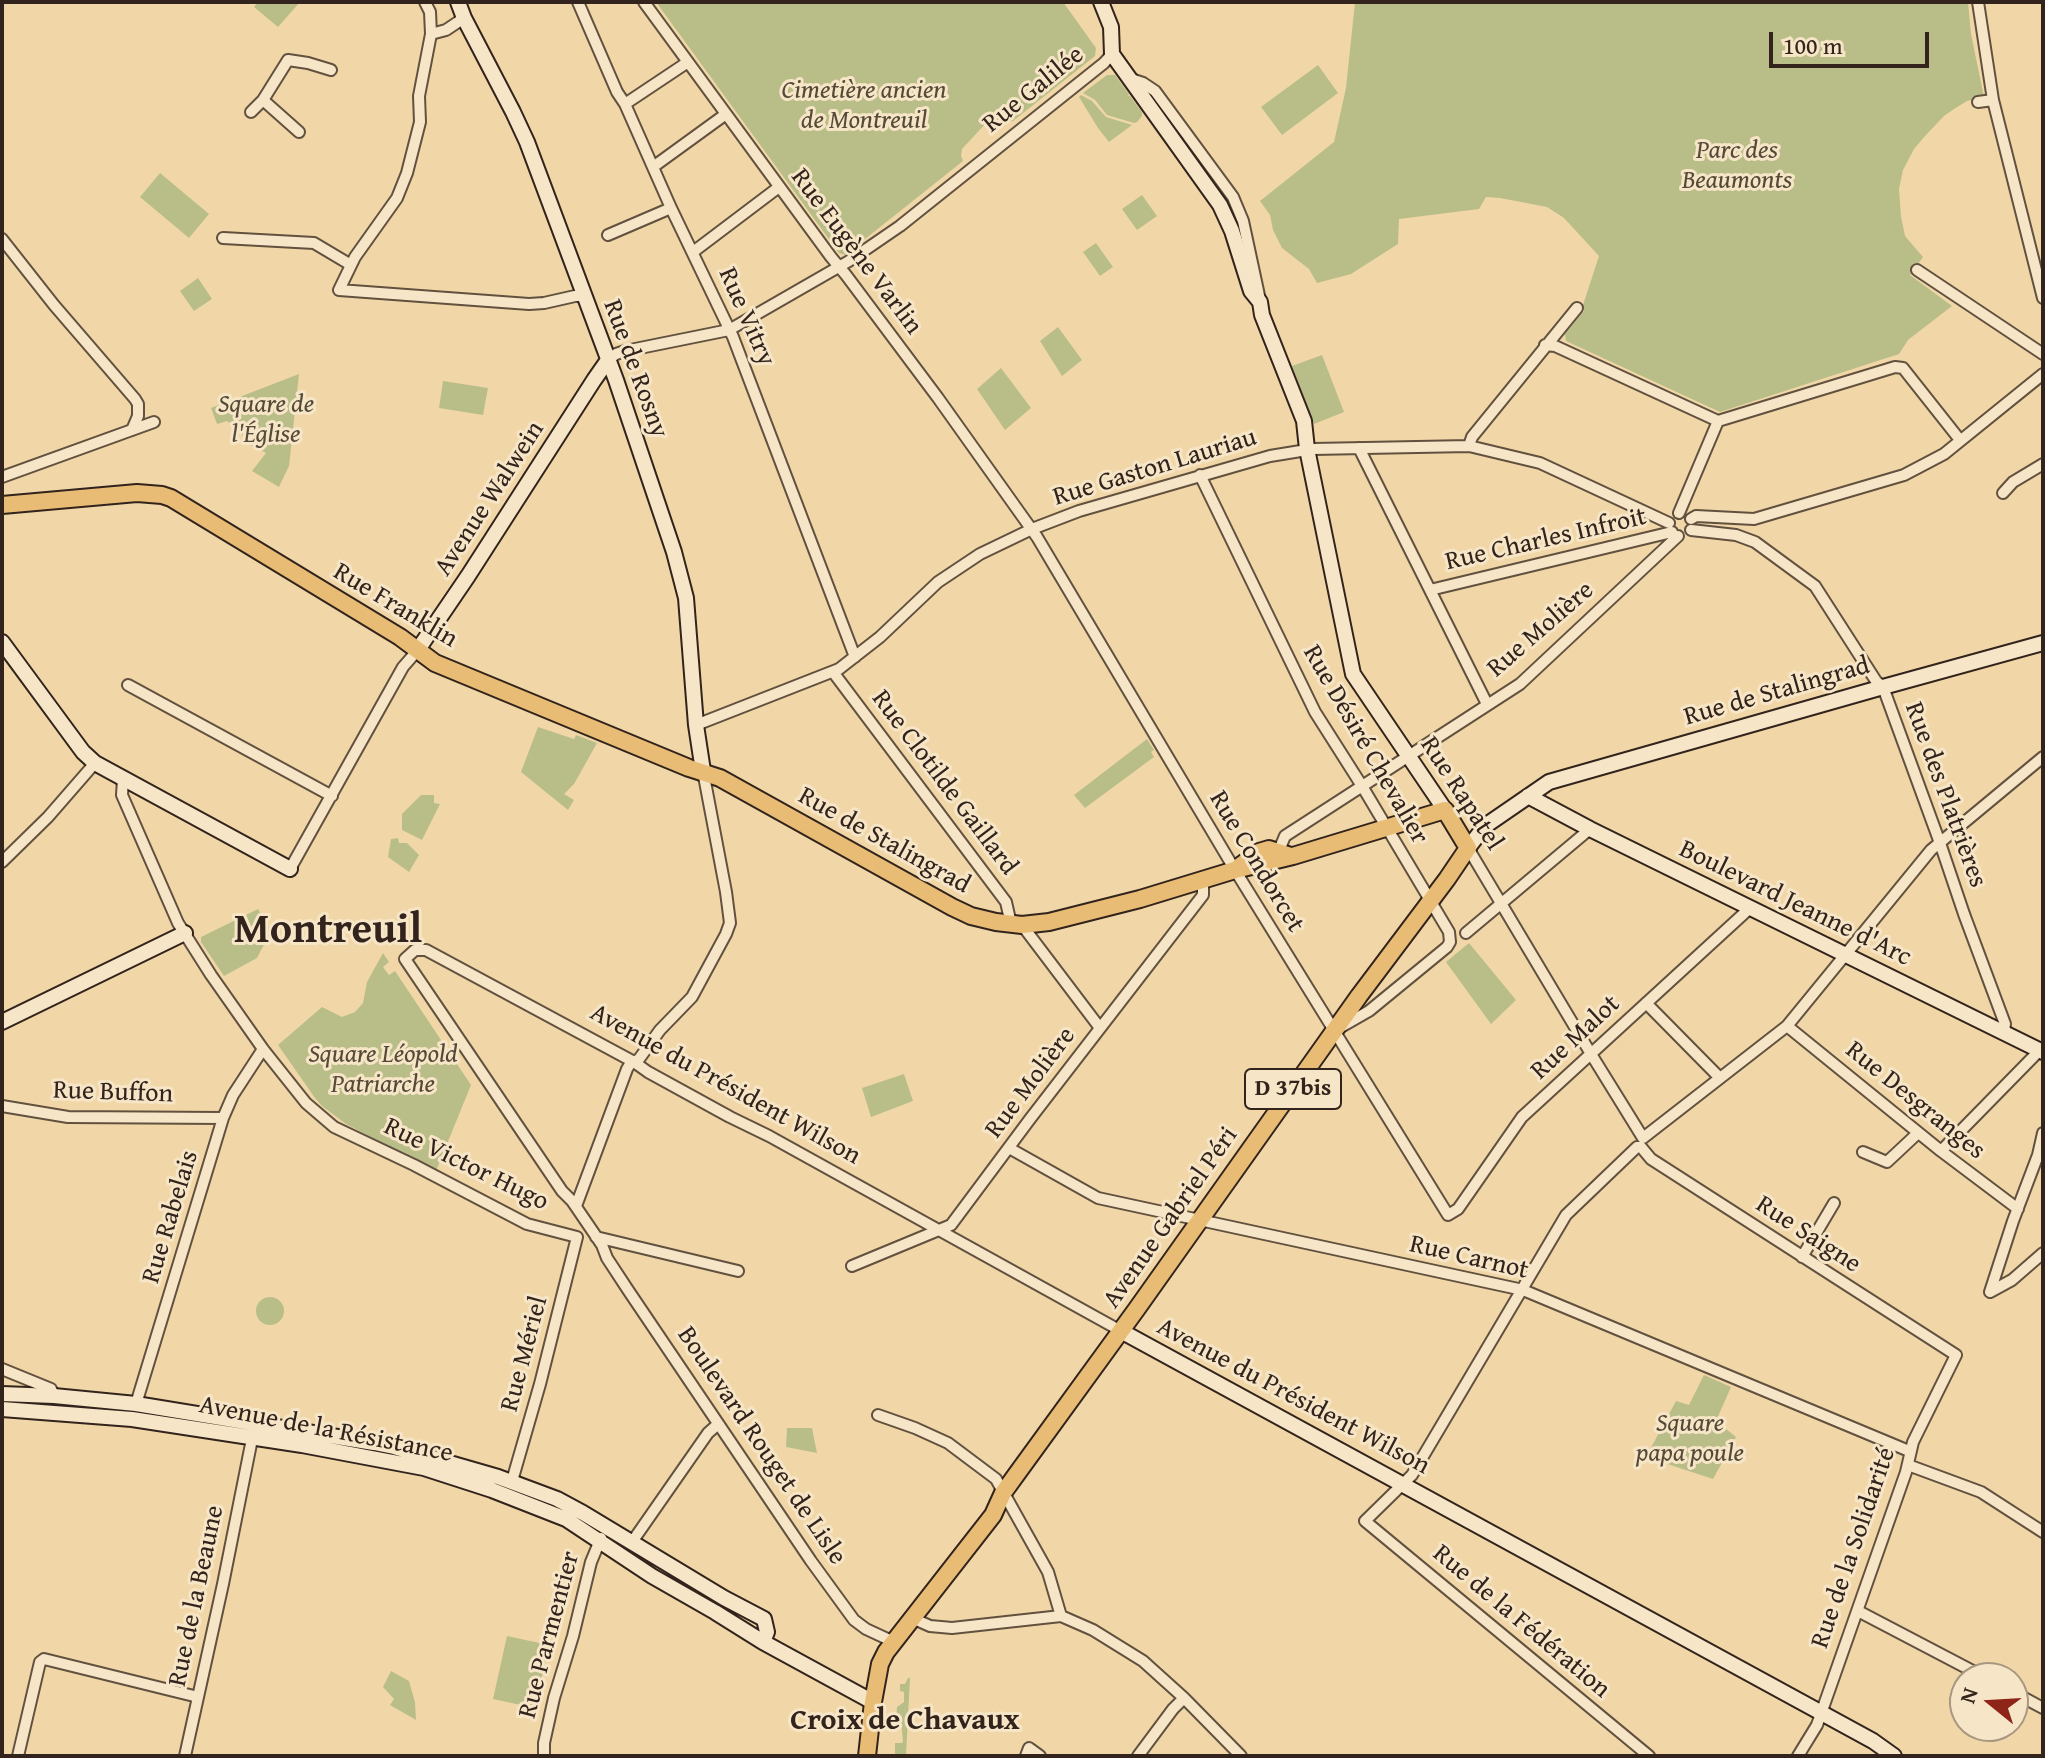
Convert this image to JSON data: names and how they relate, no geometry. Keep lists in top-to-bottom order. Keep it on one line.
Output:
{"streets":{"main road":["Rue de Rosny","Avenue Walwein","Rue Franklin","Rue de Stalingrad","Rue Rapatel","Boulevard Jeanne d'Arc","Avenue du Président Wilson","D 37bis","Avenue Gabriel Péri","Avenue de la Résistance"],"street":["Rue Galilée","Rue Eugène Varlin","Rue Vitry","Rue Gaston Lauriau","Rue Charles Infroit","Rue Molière","Rue Désiré Chevalier","Rue Clotilde Gaillard","Rue des Platrières","Rue Condorcet","Rue Malot","Rue Buffon","Rue Desgranges","Rue Victor Hugo","Rue Rabelais","Rue Saigne","Rue Carnot","Rue Mériel","Boulevard Rouget de Lisle","Rue de la Solidarité","Rue de la Beaune","Rue de la Fédération","Rue Parmentier"]},"crossings":[["Rue Galilée","Rue Eugène Varlin"],["Rue Galilée","Rue Vitry"],["Rue Galilée","Rue de Rosny"],["Rue Galilée","Avenue Walwein"],["Rue Galilée","Rue Rapatel"],["Rue Eugène Varlin","Rue Gaston Lauriau"],["Rue Eugène Varlin","Rue Condorcet"],["Rue Vitry","Rue Gaston Lauriau"],["Rue de Rosny","Rue Gaston Lauriau"],["Rue de Rosny","Avenue Walwein"],["Rue de Rosny","Rue Franklin"],["Rue de Rosny","Rue de Stalingrad"],["Rue Gaston Lauriau","Rue Charles Infroit"],["Rue Gaston Lauriau","Rue Molière"],["Rue Gaston Lauriau","Rue Désiré Chevalier"],["Rue Gaston Lauriau","Rue Clotilde Gaillard"],["Rue Gaston Lauriau","Rue Rapatel"],["Rue Gaston Lauriau","Rue des Platrières"],["Rue Gaston Lauriau","Rue Condorcet"],["Avenue Walwein","Rue Franklin"],["Rue Charles Infroit","Rue Molière"],["Rue Charles Infroit","Rue des Platrières"],["Rue Franklin","Rue de Stalingrad"],["Rue Molière","Rue de Stalingrad"],["Rue Molière","Rue Désiré Chevalier"],["Rue Molière","Rue Clotilde Gaillard"],["Rue Molière","Rue Rapatel"],["Rue Molière","Rue des Platrières"],["Rue Molière","Avenue du Président Wilson"],["Rue Molière","Rue Carnot"],["Rue de Stalingrad","Rue Désiré Chevalier"],["Rue de Stalingrad","Rue Clotilde Gaillard"],["Rue de Stalingrad","Rue Rapatel"],["Rue de Stalingrad","Rue des Platrières"],["Rue de Stalingrad","Rue Condorcet"],["Rue de Stalingrad","Boulevard Jeanne d'Arc"],["Rue de Stalingrad","Avenue Gabriel Péri"],["Rue Désiré Chevalier","Rue Condorcet"],["Rue Désiré Chevalier","Avenue Gabriel Péri"],["Rue Rapatel","Rue Malot"],["Rue Rapatel","Avenue Gabriel Péri"],["Rue Rapatel","Rue Saigne"],["Rue des Platrières","Boulevard Jeanne d'Arc"],["Rue Condorcet","Rue Malot"],["Rue Condorcet","Avenue Gabriel Péri"],["Boulevard Jeanne d'Arc","Rue Malot"],["Boulevard Jeanne d'Arc","Avenue Gabriel Péri"],["Avenue du Président Wilson","Avenue Gabriel Péri"],["Avenue du Président Wilson","Boulevard Rouget de Lisle"],["Avenue du Président Wilson","Rue de la Solidarité"],["Avenue du Président Wilson","Rue de la Fédération"],["Rue Buffon","Rue Rabelais"],["Rue Victor Hugo","Rue Rabelais"],["Rue Victor Hugo","Rue Mériel"],["Rue Victor Hugo","Boulevard Rouget de Lisle"],["Rue Rabelais","Avenue de la Résistance"],["Avenue Gabriel Péri","Rue Carnot"],["Avenue Gabriel Péri","Avenue de la Résistance"],["Avenue Gabriel Péri","Boulevard Rouget de Lisle"],["Rue Saigne","Rue de la Solidarité"],["Rue Carnot","Rue de la Solidarité"],["Rue Mériel","Avenue de la Résistance"],["Rue Mériel","Boulevard Rouget de Lisle"],["Avenue de la Résistance","Rue Parmentier"]],"districts":["Montreuil","Croix de Chavaux"],"parks":["Cimetière ancien de Montreuil","Parc des Beaumonts","Square de l'Église","Square Léopold Patriarche","Square papa poule"],"scale_bar":"100 m","north":"left"}
